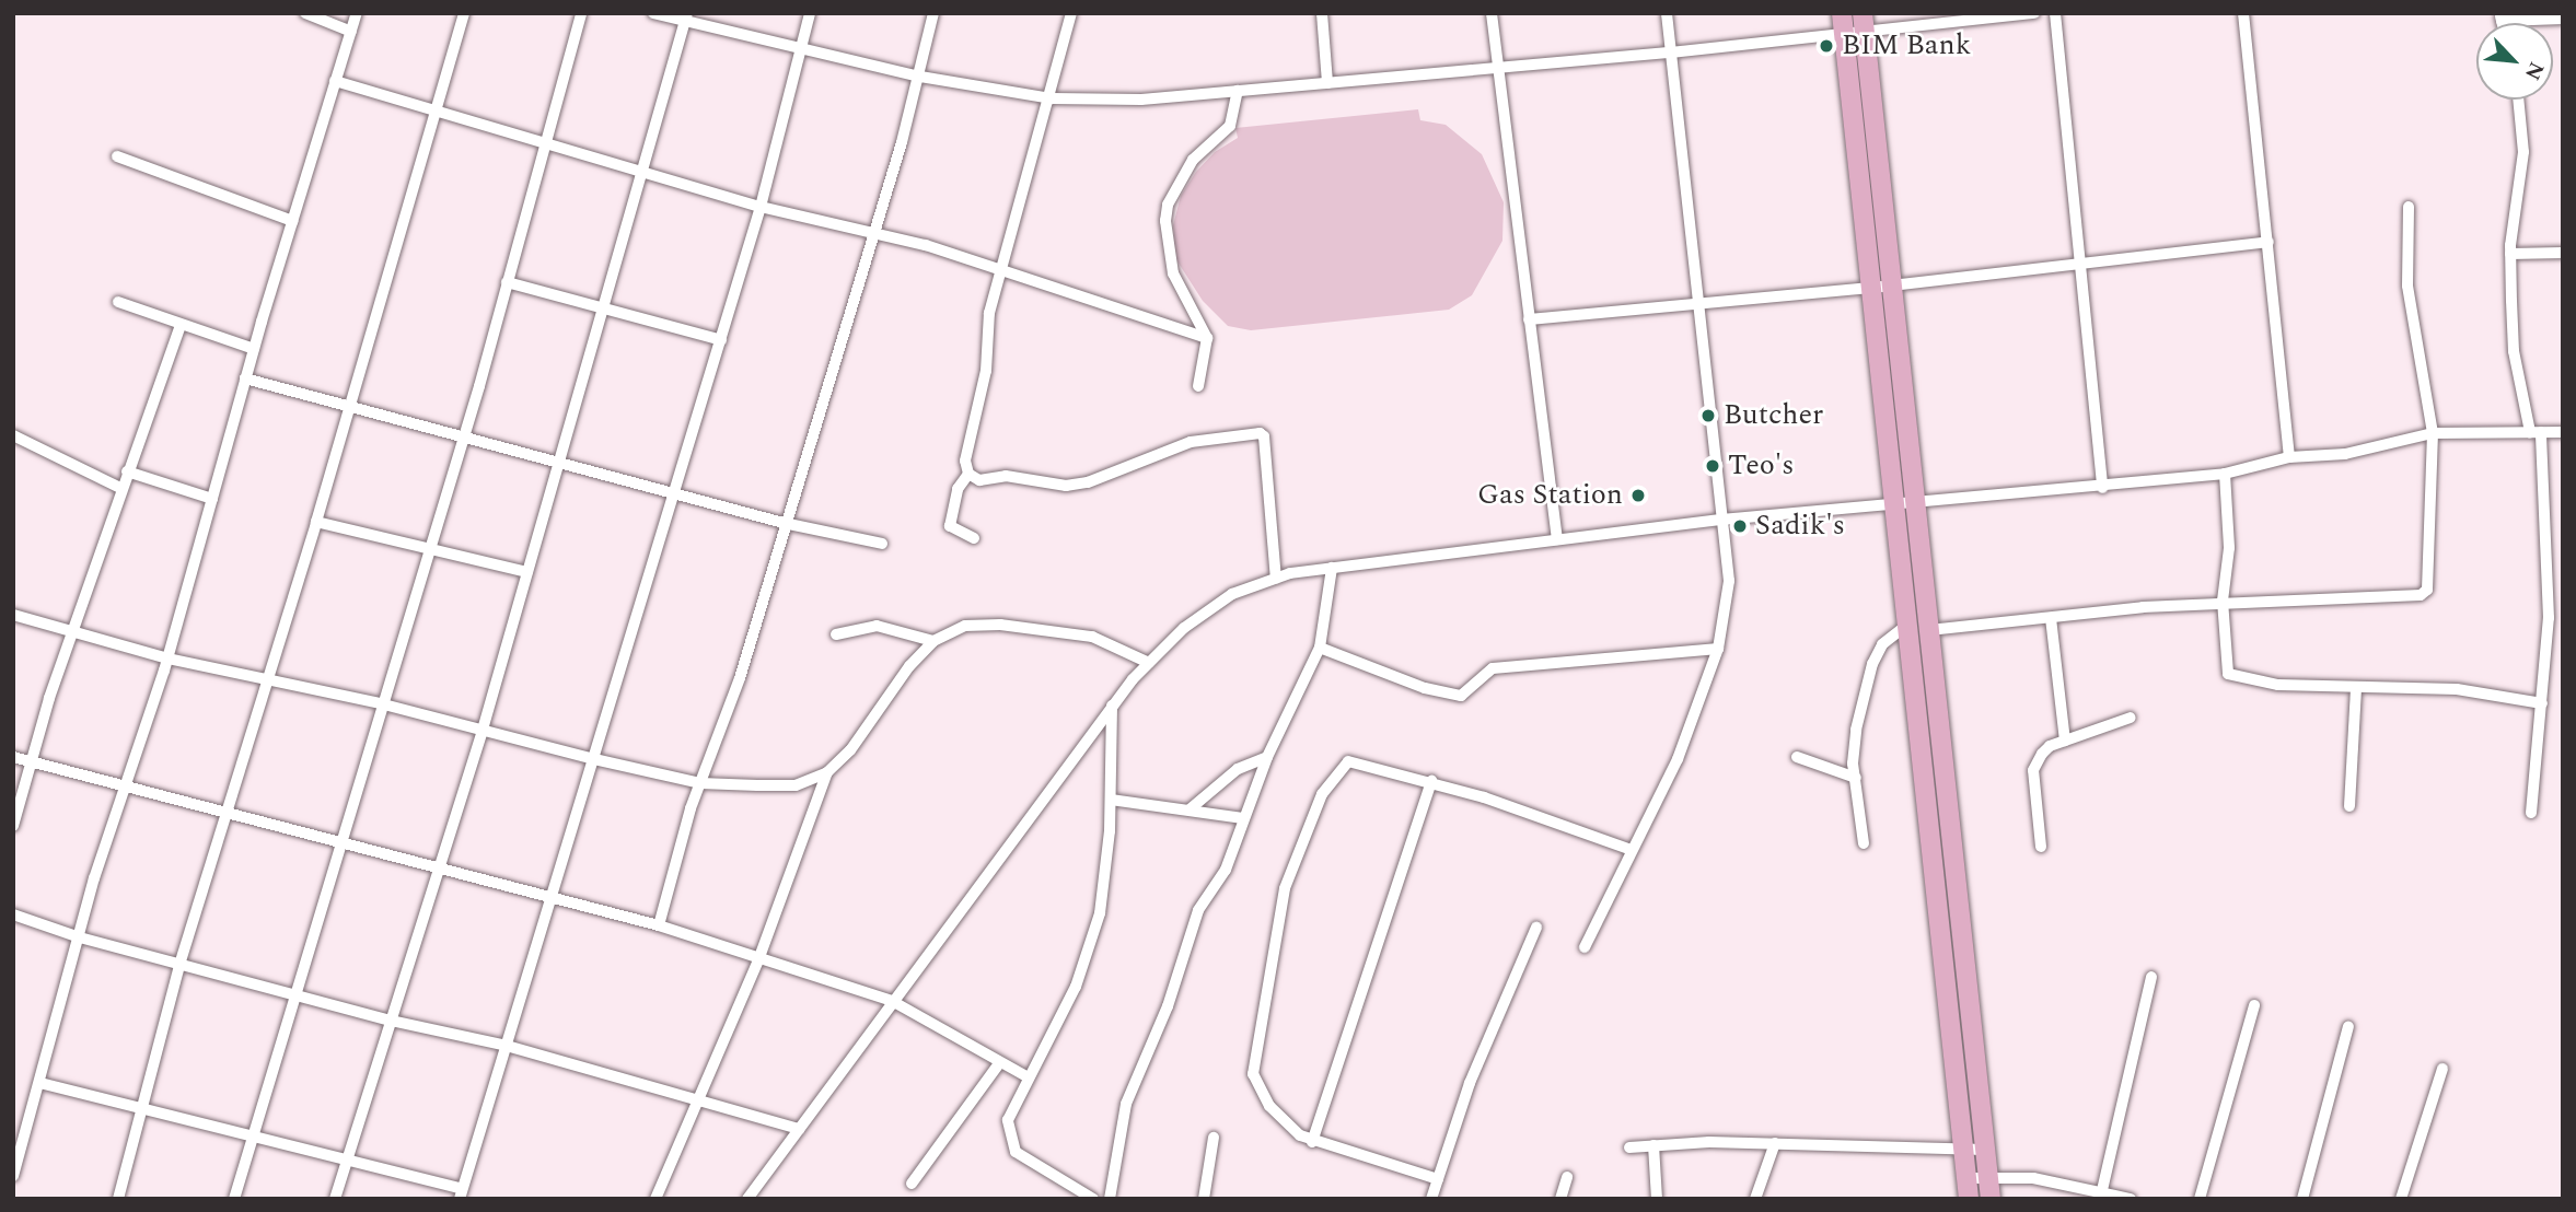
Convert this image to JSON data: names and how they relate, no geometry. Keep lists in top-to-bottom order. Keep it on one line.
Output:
{"places":["BIM Bank","Butcher","Teo's","Gas Station","Sadik's"],"north":"bottom right"}
